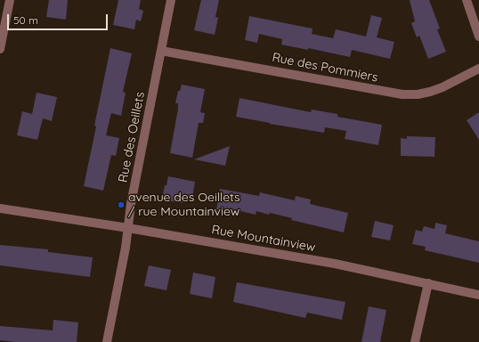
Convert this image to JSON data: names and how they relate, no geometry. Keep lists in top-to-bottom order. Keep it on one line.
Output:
{"streets":{"street":["Rue des Pommiers","Rue des Oeillets","Rue Mountainview"]},"crossings":[["Rue des Pommiers","Rue des Oeillets"],["Rue des Oeillets","Rue Mountainview"]],"places":["avenue des Oeillets / rue Mountainview"],"scale_bar":"50 m"}
